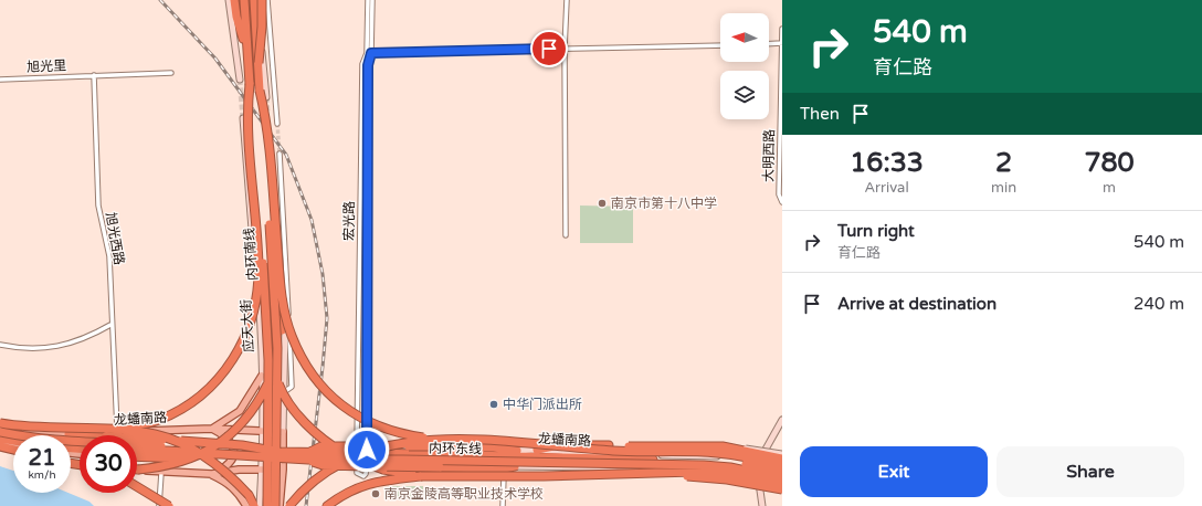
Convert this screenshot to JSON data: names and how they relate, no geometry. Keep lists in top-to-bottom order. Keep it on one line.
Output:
{"streets":{"highway":["内环南线","内环东线"],"main road":["龙蟠南路"],"street":["旭光里","大明西路","宏光路","旭光西路","应天大街"]},"crossings":[["旭光里","旭光西路"],["宏光路","龙蟠南路"],["旭光西路","龙蟠南路"],["应天大街","龙蟠南路"]],"places":["南京市第十八中学","中华门派出所","南京金陵高等职业技术学校"],"north":"left","page":{"turn":["540 m","育仁路"],"then":"Then","eta":["16:33","Arrival","2","min","780","m"],"list":[{"name":"Turn right","note":"育仁路","value":"540 m"},{"name":"Arrive at destination","value":"240 m"}],"speed":"21 km/h","limit":"30","buttons":["Exit","Share"]}}
